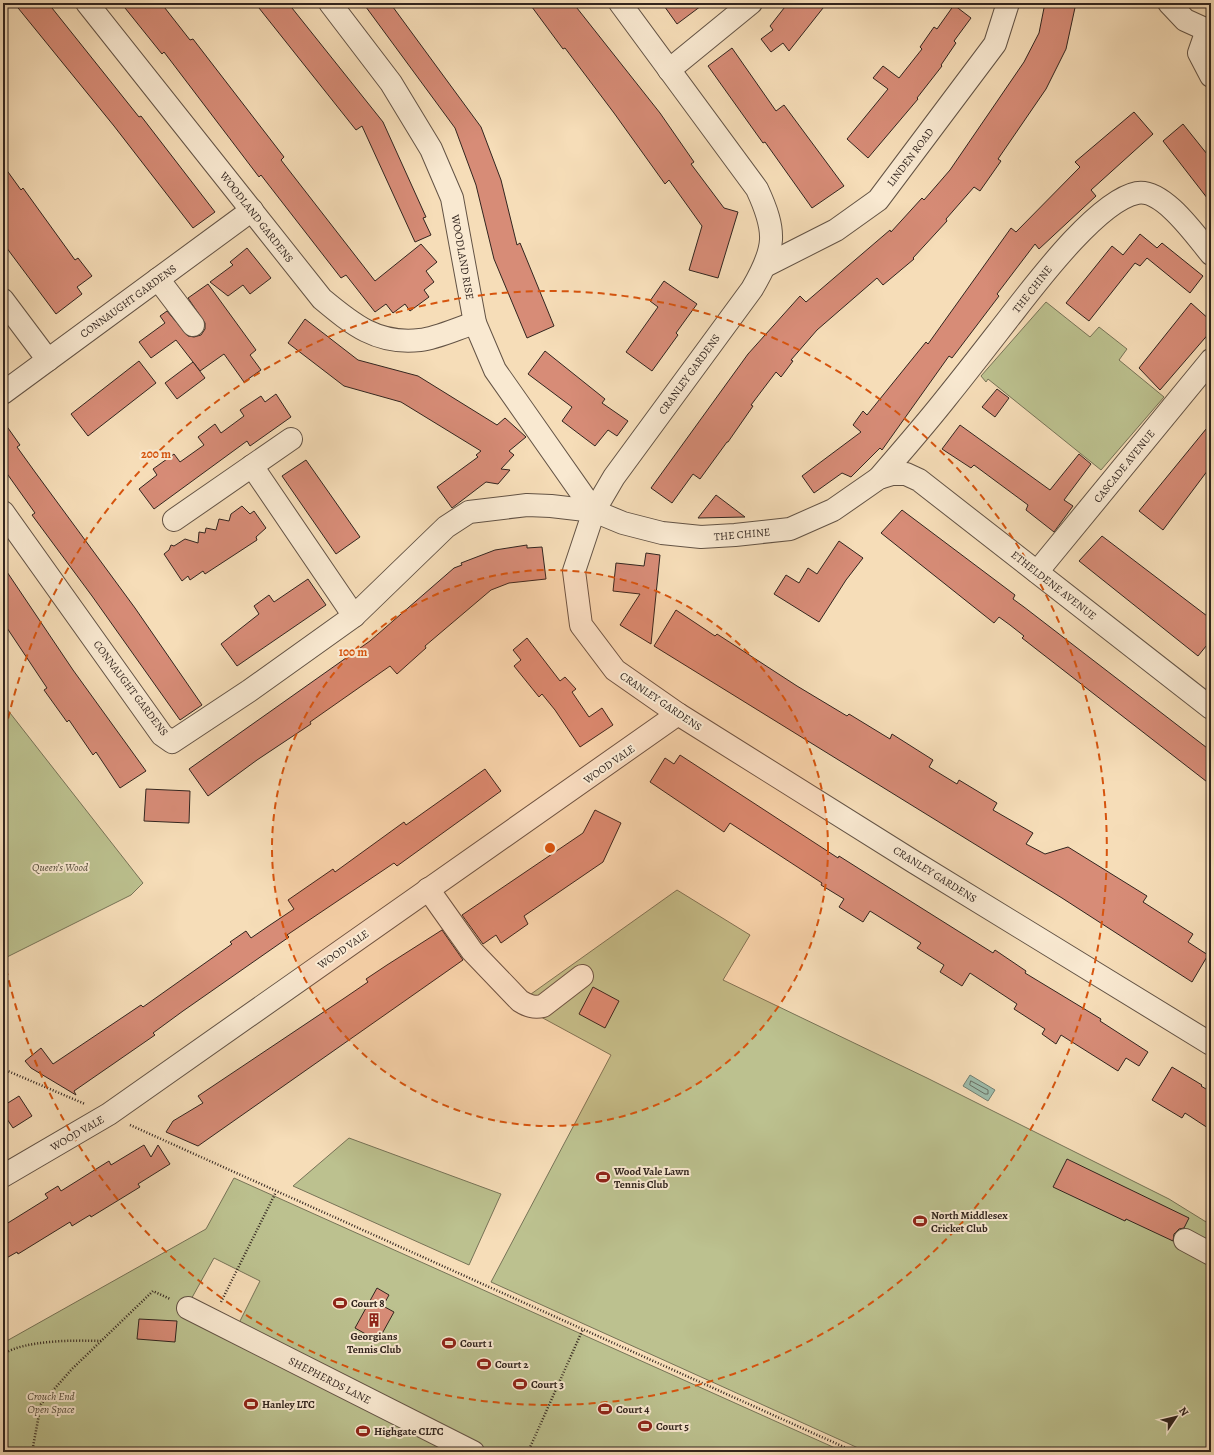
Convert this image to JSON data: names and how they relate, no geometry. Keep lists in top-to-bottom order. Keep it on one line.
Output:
{"streets":{"street":["LINDEN ROAD","WOODLAND GARDENS","WOODLAND RISE","THE CHINE","CONNAUGHT GARDENS","CRANLEY GARDENS","CASCADE AVENUE","ETHELDENE AVENUE","WOOD VALE","SHEPHERDS LANE"]},"crossings":[["LINDEN ROAD","CRANLEY GARDENS"],["WOODLAND GARDENS","WOODLAND RISE"],["WOODLAND GARDENS","CONNAUGHT GARDENS"],["WOODLAND RISE","THE CHINE"],["WOODLAND RISE","CONNAUGHT GARDENS"],["WOODLAND RISE","CRANLEY GARDENS"],["THE CHINE","CONNAUGHT GARDENS"],["THE CHINE","CRANLEY GARDENS"],["THE CHINE","ETHELDENE AVENUE"],["CONNAUGHT GARDENS","CRANLEY GARDENS"],["CRANLEY GARDENS","WOOD VALE"],["CASCADE AVENUE","ETHELDENE AVENUE"]],"parks":["Queen’s Wood","Crouch End Open Space"],"places":{"sports":["Wood Vale Lawn Tennis Club","North Middlesex Cricket Club","Court 8","Court 1","Court 2","Court 3","Hanley LTC","Court 4","Court 5","Highgate CLTC"],"building":["Georgians Tennis Club"]},"north":"top right","rings":["200 m","100 m"]}
